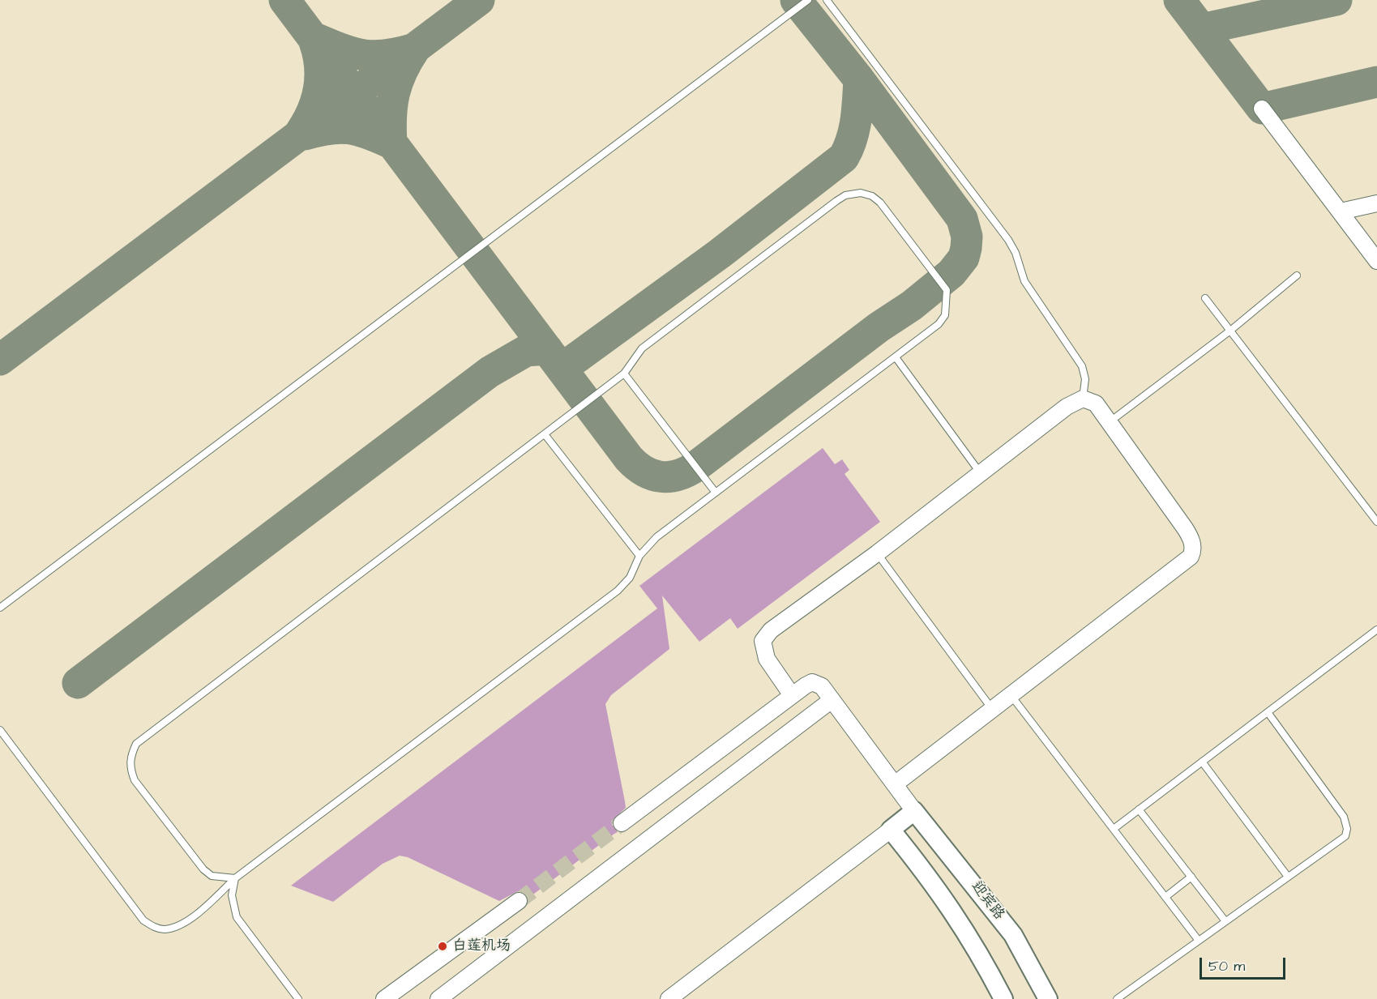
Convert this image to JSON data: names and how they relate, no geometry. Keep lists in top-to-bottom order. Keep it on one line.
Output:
{"streets":{"main road":["迎宾路"]},"places":["白莲机场"],"scale_bar":"50 m"}
